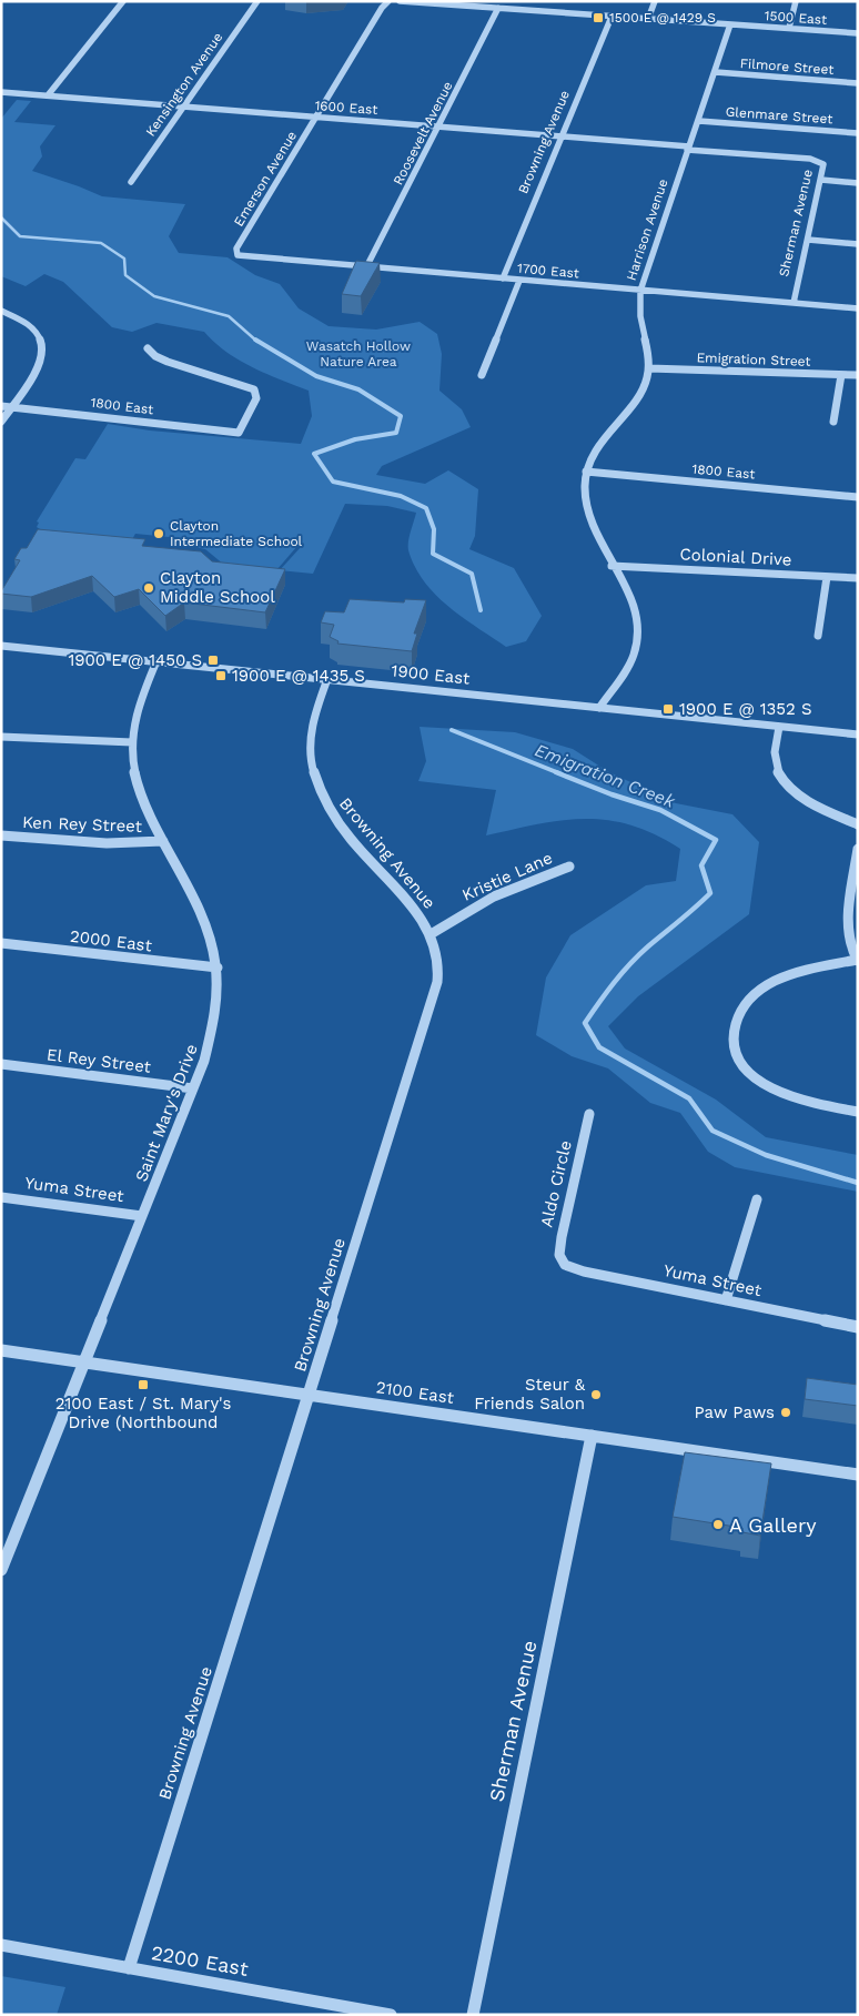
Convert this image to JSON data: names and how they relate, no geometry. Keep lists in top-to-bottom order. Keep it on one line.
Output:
{"streets":{"street":["1500 East","Filmore Street","Kensington Avenue","1600 East","Glenmare Street","Roosevelt Avenue","Browning Avenue","Emerson Avenue","Sherman Avenue","Harrison Avenue","1700 East","Emigration Street","1800 East","Colonial Drive","1900 East","Ken Rey Street","Kristie Lane","2000 East","El Rey Street","Saint Mary's Drive","Aldo Circle","Yuma Street","2100 East","2200 East"]},"crossings":[["1500 East","Roosevelt Avenue"],["1500 East","Browning Avenue"],["1500 East","Harrison Avenue"],["Filmore Street","Harrison Avenue"],["Kensington Avenue","1600 East"],["1600 East","Roosevelt Avenue"],["1600 East","Browning Avenue"],["1600 East","Emerson Avenue"],["1600 East","Sherman Avenue"],["1600 East","Harrison Avenue"],["Glenmare Street","Harrison Avenue"],["Roosevelt Avenue","1700 East"],["Browning Avenue","1700 East"],["Browning Avenue","1900 East"],["Browning Avenue","Kristie Lane"],["Browning Avenue","2100 East"],["Browning Avenue","2200 East"],["Emerson Avenue","1700 East"],["Sherman Avenue","1700 East"],["Sherman Avenue","2100 East"],["Harrison Avenue","1700 East"],["Harrison Avenue","Emigration Street"],["1900 East","Saint Mary's Drive"],["Ken Rey Street","Saint Mary's Drive"],["2000 East","Saint Mary's Drive"],["El Rey Street","Saint Mary's Drive"],["Saint Mary's Drive","Yuma Street"],["Saint Mary's Drive","2100 East"],["Aldo Circle","Yuma Street"]],"water":["Emigration Creek"],"parks":["Wasatch Hollow Nature Area"],"places":{"transit":["1500 E @ 1429 S","1900 E @ 1450 S","1900 E @ 1435 S","1900 E @ 1352 S","2100 East / St. Mary's Drive (Northbound"],"other":["Clayton Intermediate School","Clayton Middle School","Steur & Friends Salon","Paw Paws","A Gallery"]}}
